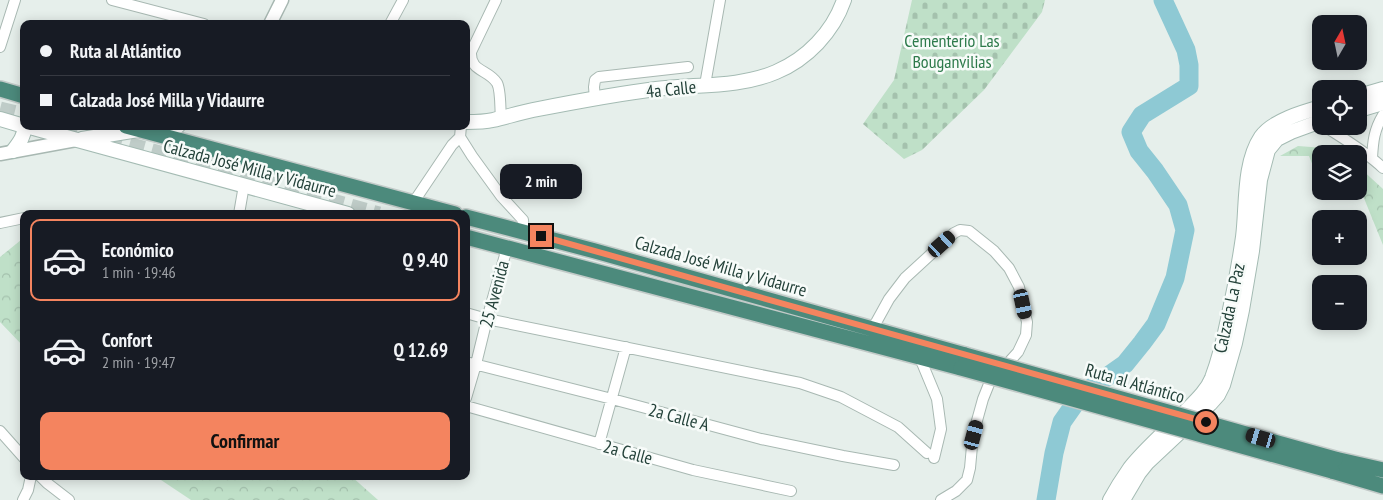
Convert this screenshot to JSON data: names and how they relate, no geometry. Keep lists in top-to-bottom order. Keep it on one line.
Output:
{"streets":{"highway":["Calzada José Milla y Vidaurre","Ruta al Atlántico"],"main road":["4a Calle","Calzada La Paz"],"street":["25 Avenida","2a Calle A","2a Calle"]},"crossings":[["Calzada José Milla y Vidaurre","25 Avenida"],["Calzada José Milla y Vidaurre","Ruta al Atlántico"],["25 Avenida","2a Calle A"]],"parks":["Cementerio Las Bouganvilias"],"north":"top","page":{"map_buttons":["+","−"],"banner":["Ruta al Atlántico","Calzada José Milla y Vidaurre"],"bubble":"2 min","list":[{"name":"Económico","note":"1 min · 19:46","value":"Q 9.40"},{"name":"Confort","note":"2 min · 19:47","value":"Q 12.69"}],"buttons":"Confirmar"}}
